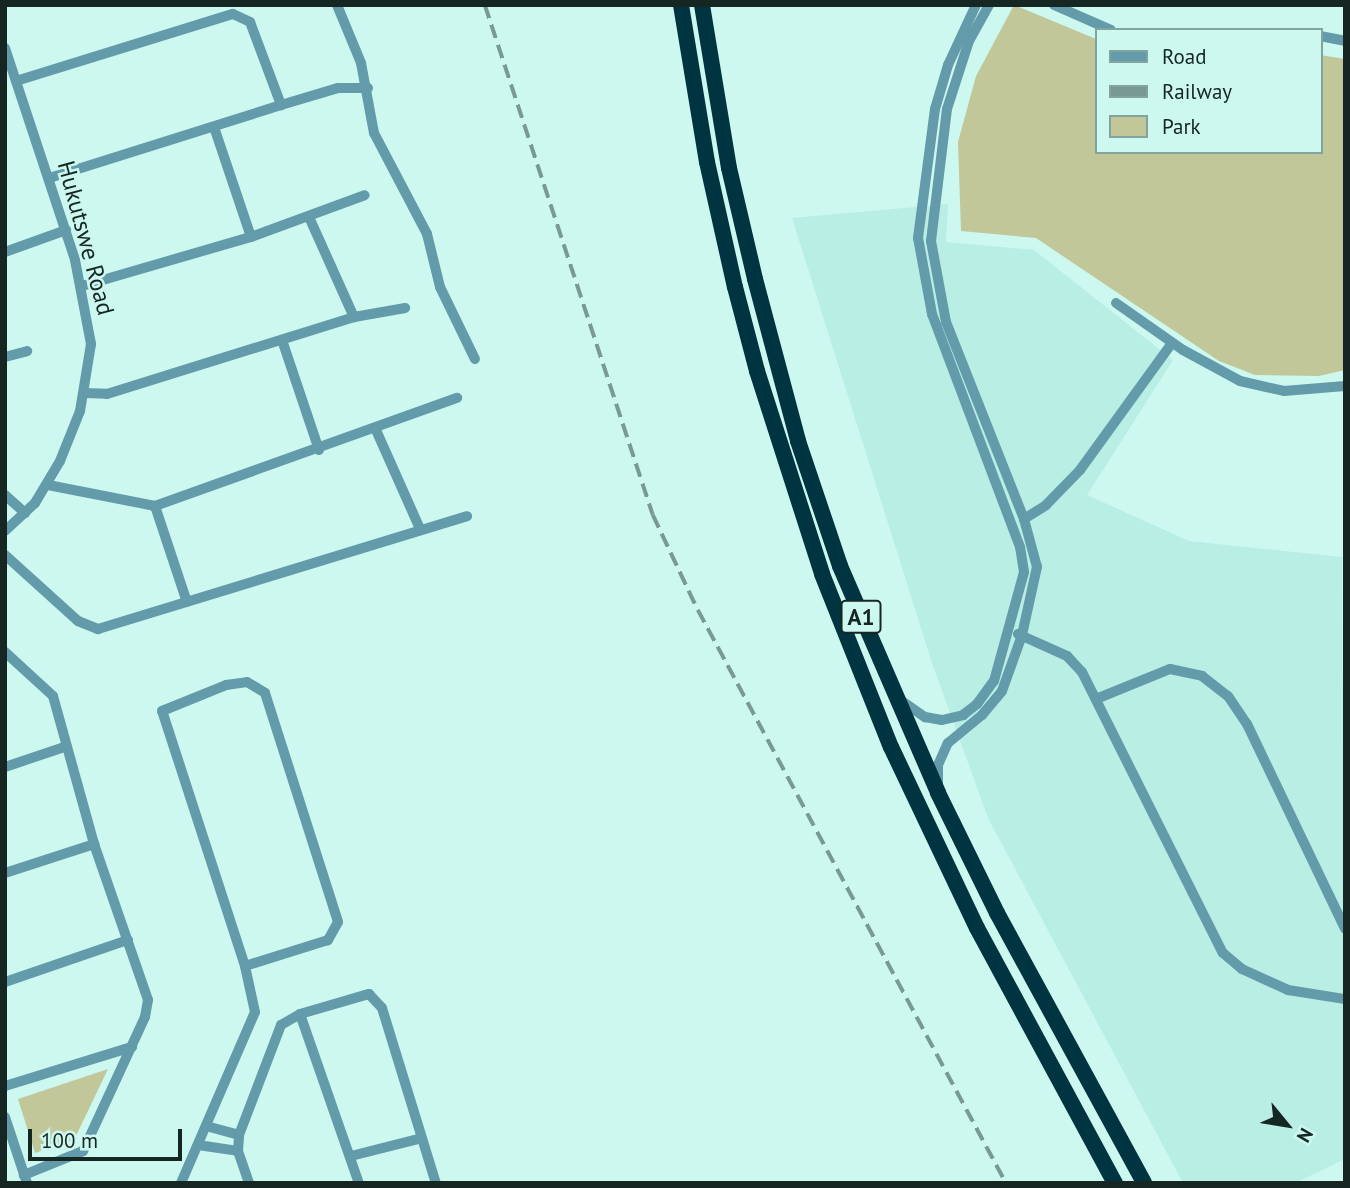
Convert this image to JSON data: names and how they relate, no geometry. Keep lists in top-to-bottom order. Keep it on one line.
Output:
{"streets":{"highway":["A1"],"street":["Hukutswe Road"]},"legend":["Road","Railway","Park"],"scale_bar":"100 m","north":"bottom right"}
